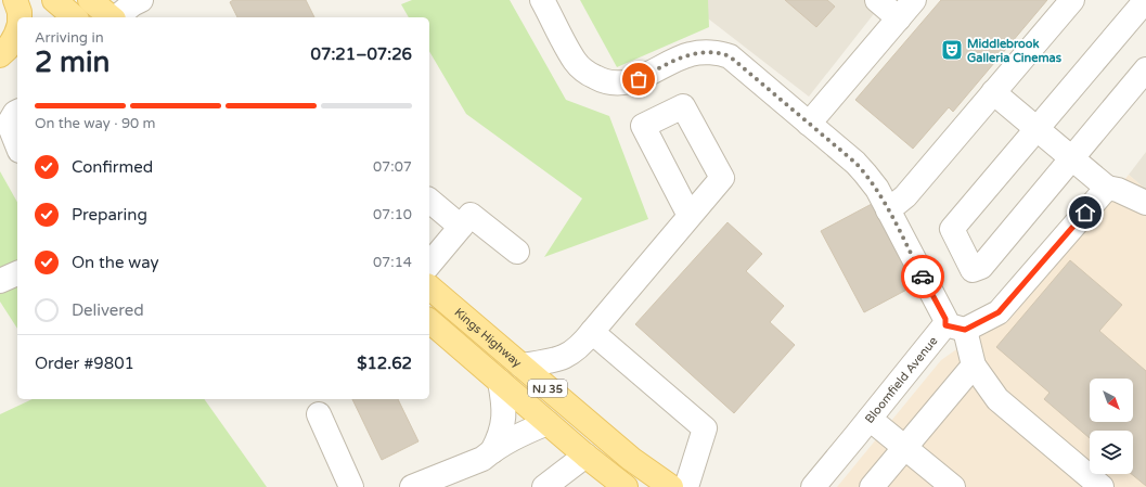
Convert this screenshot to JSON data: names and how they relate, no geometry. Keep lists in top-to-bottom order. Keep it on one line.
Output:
{"streets":{"main road":["Kings Highway","NJ 35"],"street":["Bloomfield Avenue"]},"places":{"theatre":["Middlebrook Galleria Cinemas"]},"north":"bottom right","page":{"heading":["2 min","Arriving in","07:21–07:26"],"panel":["Order #9801","$12.62"],"bar":"On the way · 90 m","list":[["Confirmed","07:07"],["Preparing","07:10"],["On the way","07:14"],"Delivered"]}}
